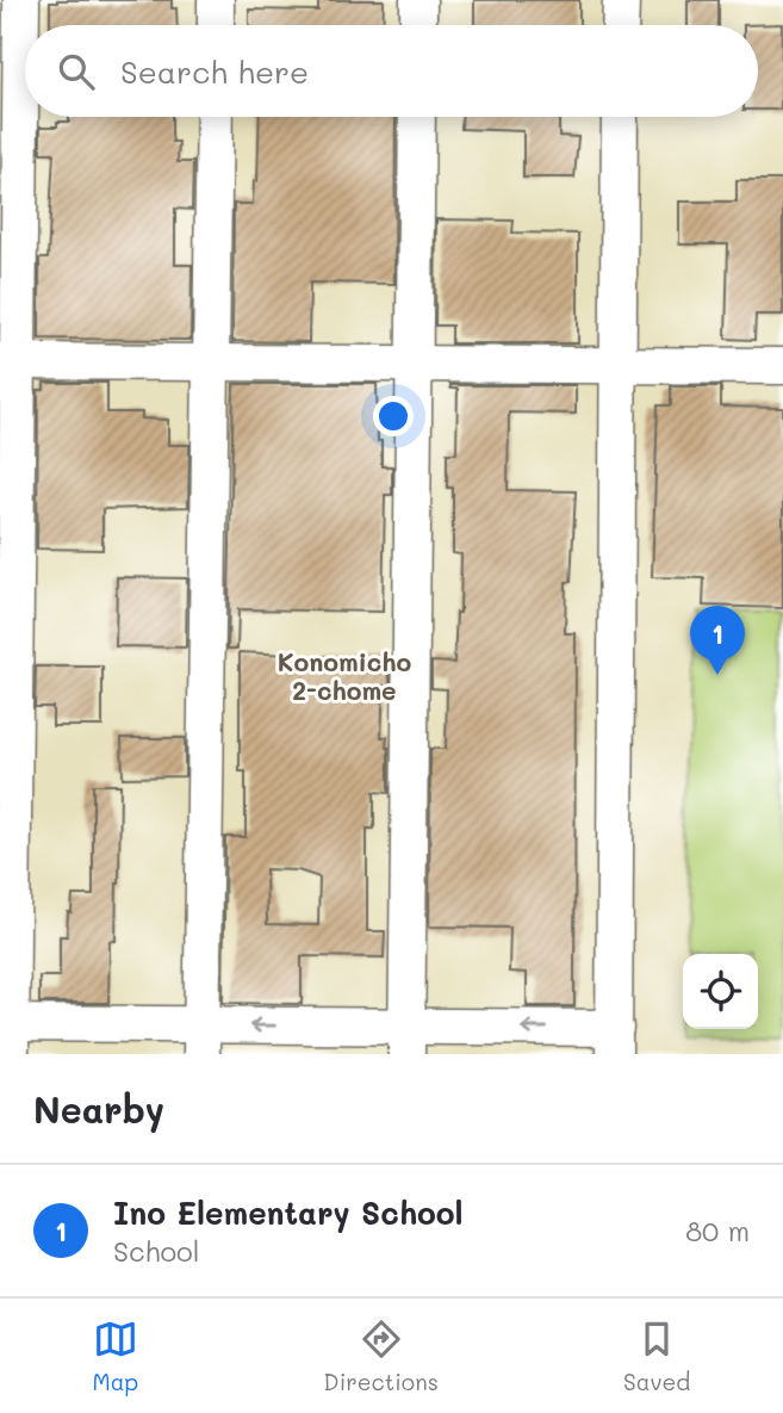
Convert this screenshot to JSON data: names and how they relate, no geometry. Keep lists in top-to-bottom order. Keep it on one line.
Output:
{"districts":["Konomicho 2-chome"],"page":{"search":"Search here","pins":"1","heading":"Nearby","list":[{"mark":"1","name":"Ino Elementary School","note":"School","value":"80 m"}],"nav":["Map","Directions","Saved"]}}
